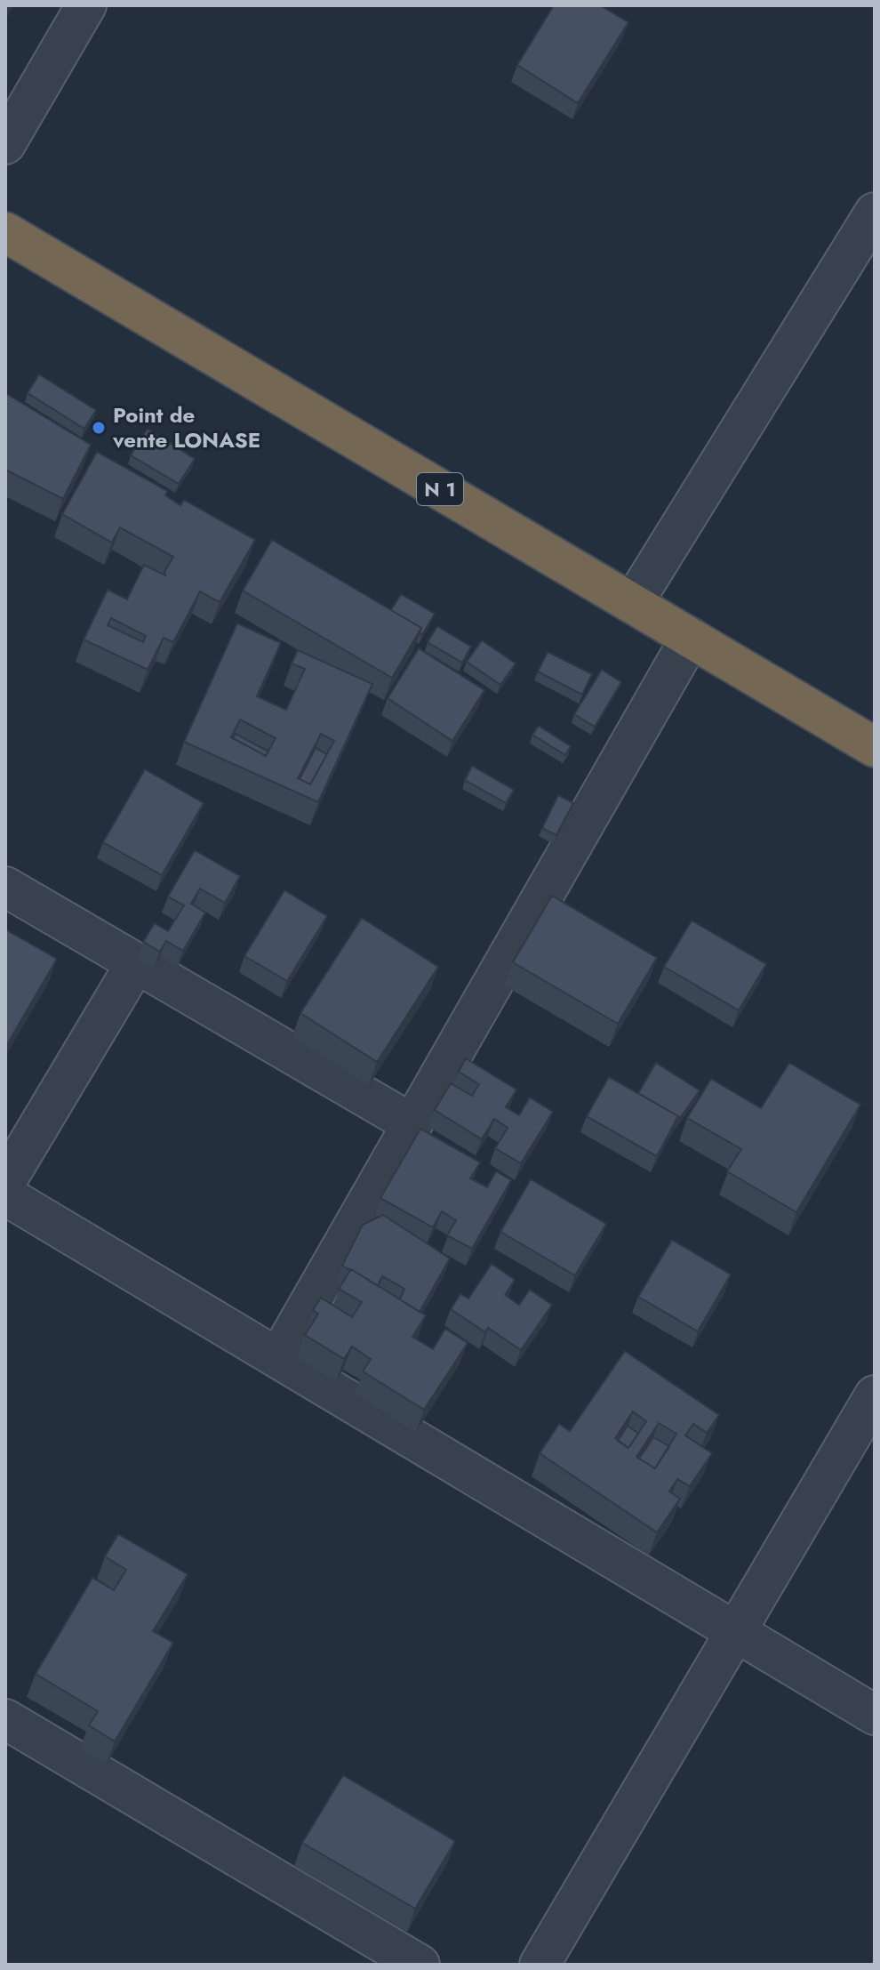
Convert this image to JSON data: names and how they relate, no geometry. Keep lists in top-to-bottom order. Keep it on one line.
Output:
{"streets":{"highway":["N 1"]},"places":["Point de vente LONASE"]}
